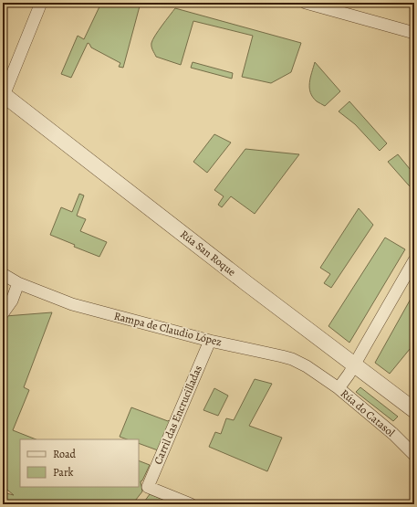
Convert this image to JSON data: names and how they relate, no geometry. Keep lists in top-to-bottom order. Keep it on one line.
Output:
{"streets":{"street":["Rúa San Roque","Rampa de Claudio López","Rúa do Catasol","Carril das Encrucilladas"]},"crossings":[["Rampa de Claudio López","Rúa do Catasol"],["Rampa de Claudio López","Carril das Encrucilladas"]],"legend":["Road","Park"]}
